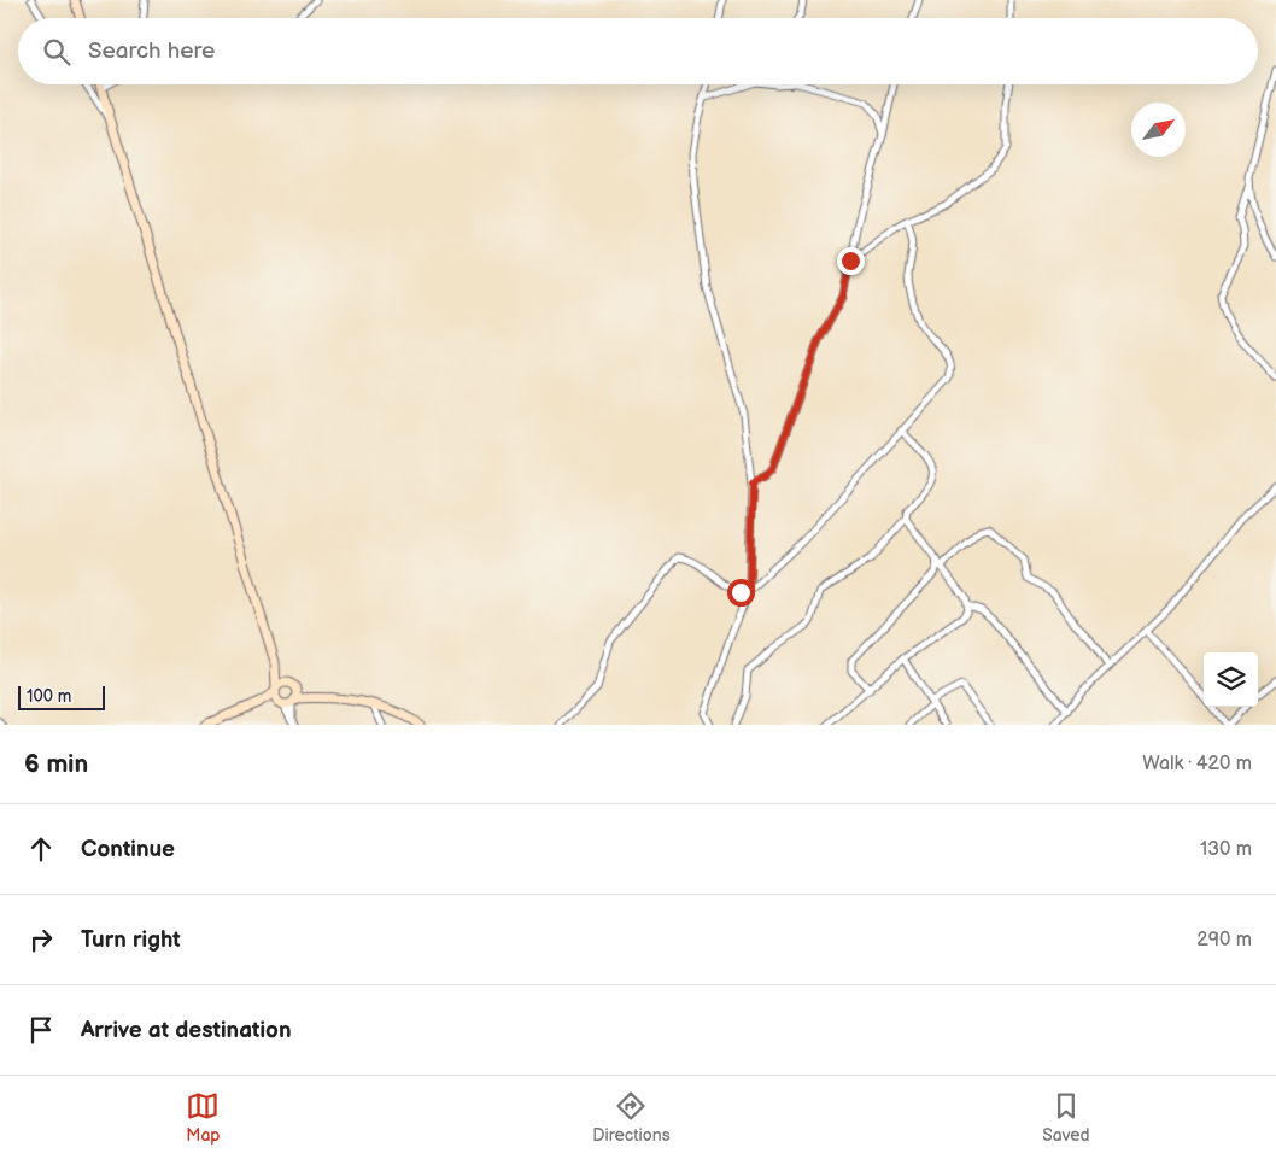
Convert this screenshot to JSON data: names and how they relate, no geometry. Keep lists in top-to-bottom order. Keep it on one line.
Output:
{"scale_bar":"100 m","north":"top right","page":{"search":"Search here","scale":"100 m","heading":["6 min","Walk · 420 m"],"list":[["Continue","130 m"],["Turn right","290 m"],"Arrive at destination"],"nav":["Map","Directions","Saved"]}}
